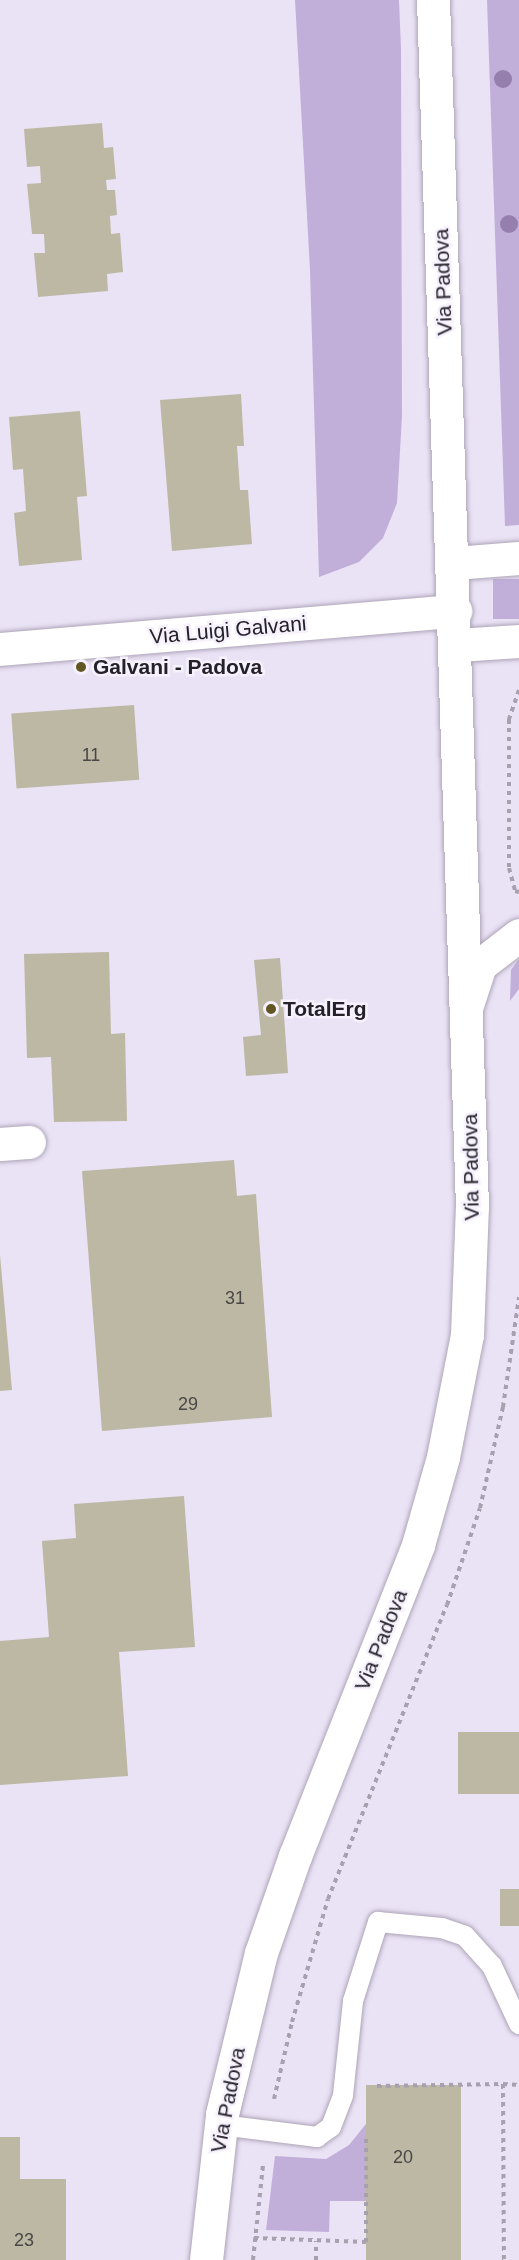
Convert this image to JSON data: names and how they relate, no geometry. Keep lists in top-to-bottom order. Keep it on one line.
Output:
{"streets":{"main road":["Via Padova","Via Luigi Galvani"]},"crossings":[["Via Padova","Via Luigi Galvani"]],"places":["Galvani - Padova","TotalErg"],"house_numbers":["11","31","29","20","23"]}
